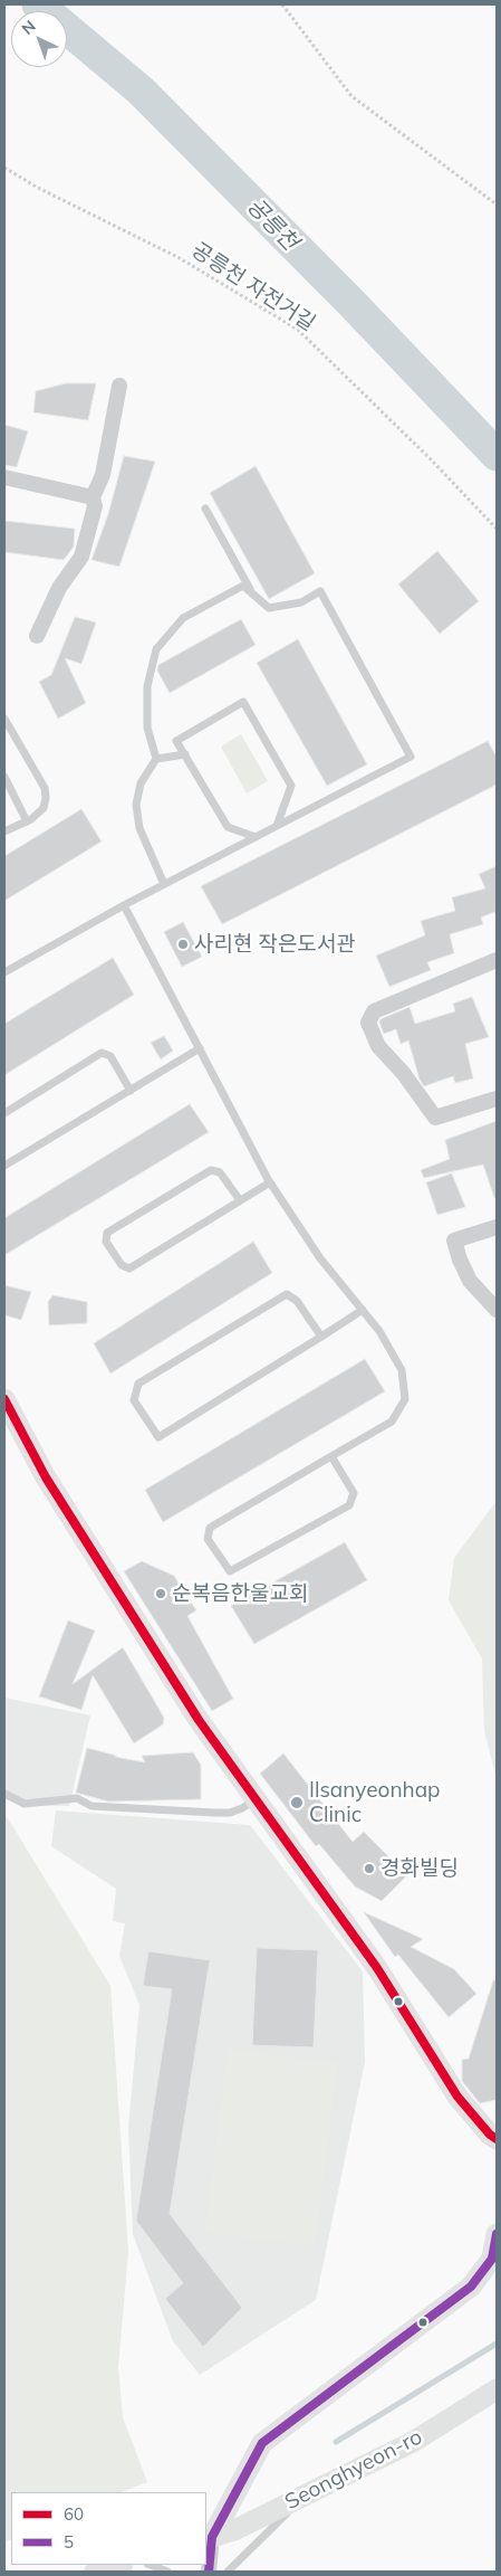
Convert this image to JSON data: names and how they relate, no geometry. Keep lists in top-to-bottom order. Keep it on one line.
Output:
{"streets":{"street":["Seonghyeon-ro"],"path":["공릉천 자전거길"]},"water":["공릉천"],"places":["사리현 작은도서관","순복음한울교회","Ilsanyeonhap Clinic","경화빌딩"],"lines":["transit line 60","transit line 5"],"legend":["60","5"],"north":"top left"}
